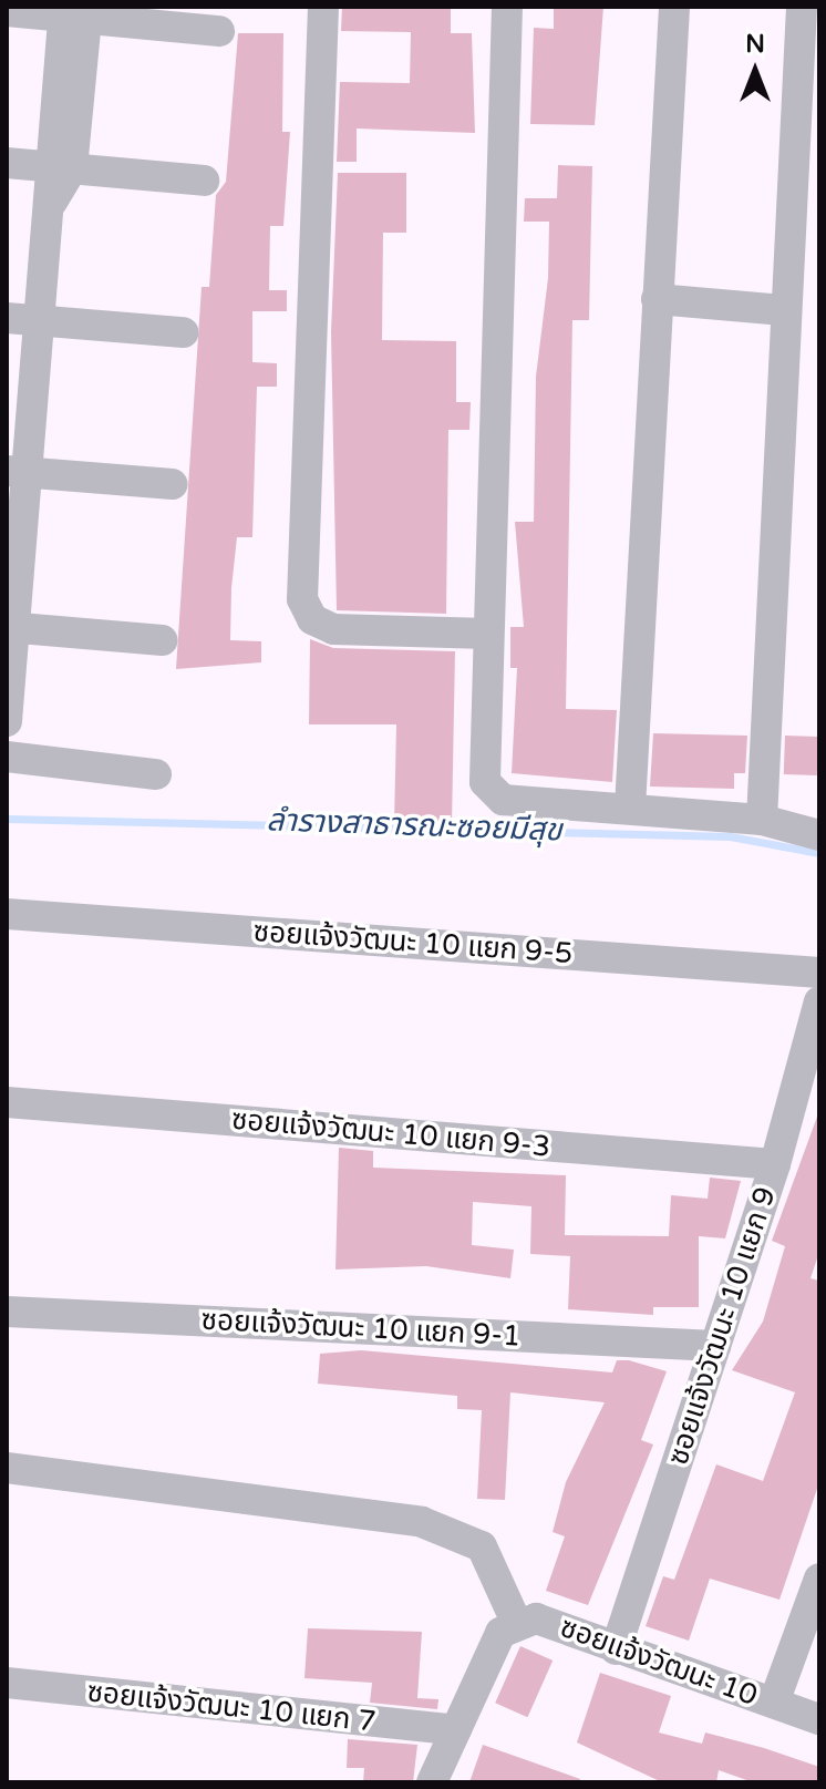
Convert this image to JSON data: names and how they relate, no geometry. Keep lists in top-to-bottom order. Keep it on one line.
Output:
{"streets":{"street":["ซอยแจ้งวัฒนะ 10 แยก 9-5","ซอยแจ้งวัฒนะ 10 แยก 9-3","ซอยแจ้งวัฒนะ 10 แยก 9","ซอยแจ้งวัฒนะ 10 แยก 9-1","ซอยแจ้งวัฒนะ 10","ซอยแจ้งวัฒนะ 10 แยก 7"]},"crossings":[["ซอยแจ้งวัฒนะ 10 แยก 9-3","ซอยแจ้งวัฒนะ 10 แยก 9"],["ซอยแจ้งวัฒนะ 10 แยก 9","ซอยแจ้งวัฒนะ 10 แยก 9-1"],["ซอยแจ้งวัฒนะ 10 แยก 9","ซอยแจ้งวัฒนะ 10"]],"water":["ลำรางสาธารณะซอยมีสุข"],"north":"top"}
